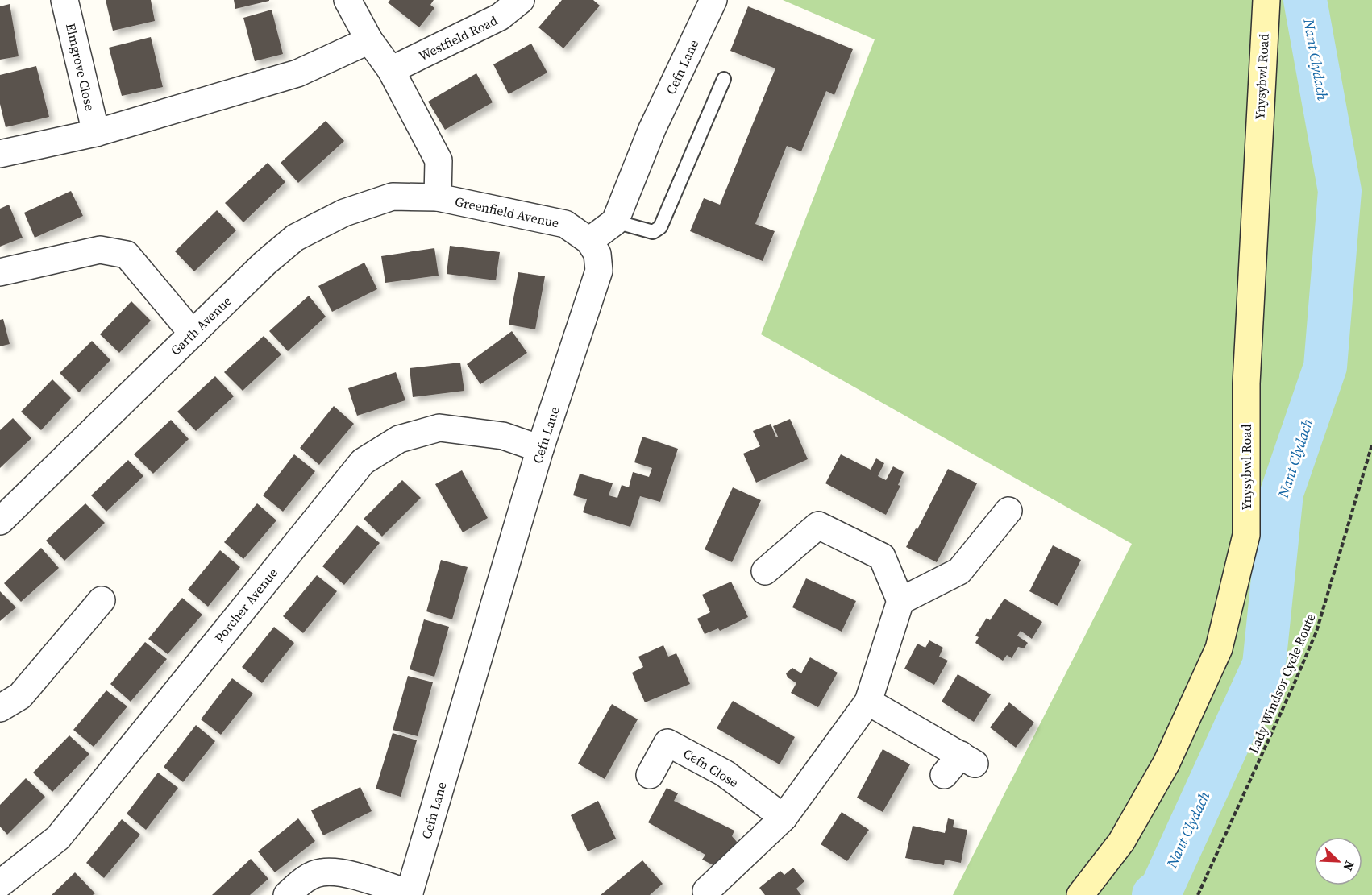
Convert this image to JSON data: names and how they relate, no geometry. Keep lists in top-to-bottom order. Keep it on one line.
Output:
{"streets":{"main road":["Ynysybwl Road"],"street":["Westfield Road","Elmgrove Close","Cefn Lane","Greenfield Avenue","Garth Avenue","Porcher Avenue","Cefn Close"],"path":["Lady Windsor Cycle Route"]},"crossings":[["Westfield Road","Greenfield Avenue"],["Cefn Lane","Greenfield Avenue"],["Cefn Lane","Porcher Avenue"],["Greenfield Avenue","Garth Avenue"]],"water":["Nant Clydach"],"north":"bottom right"}
